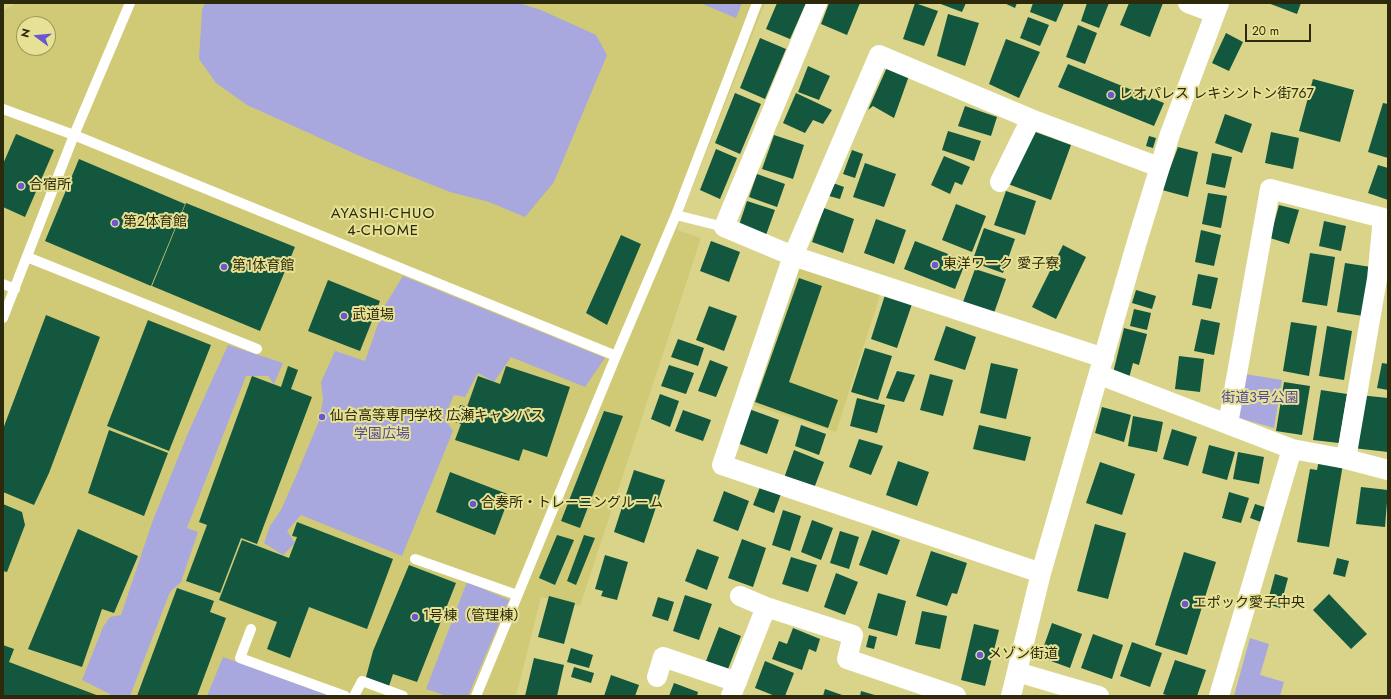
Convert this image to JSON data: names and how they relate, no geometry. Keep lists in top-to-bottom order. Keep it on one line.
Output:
{"districts":["AYASHI-CHUO 4-CHOME"],"parks":["街道3号公園","学園広場"],"places":["レオパレス レキシントン街767","合宿所","第2体育館","東洋ワーク 愛子寮","第1体育館","武道場","仙台高等専門学校 広瀬キャンパス","合奏所・トレーニングルーム","エポック愛子中央","1号棟（管理棟）","メゾン街道"],"scale_bar":"20 m","north":"left"}
